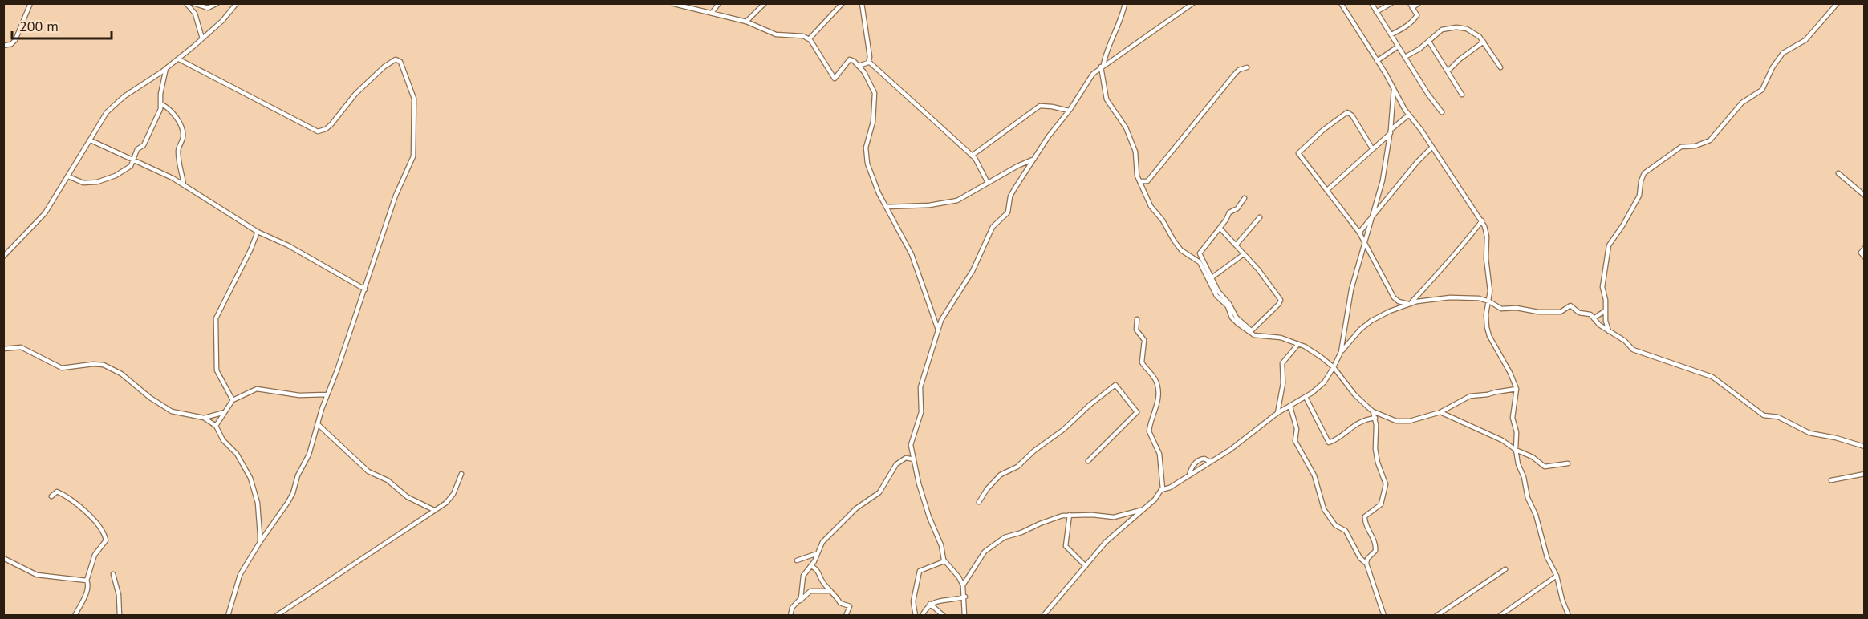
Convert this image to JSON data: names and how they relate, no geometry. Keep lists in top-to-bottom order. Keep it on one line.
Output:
{"scale_bar":"200 m"}
